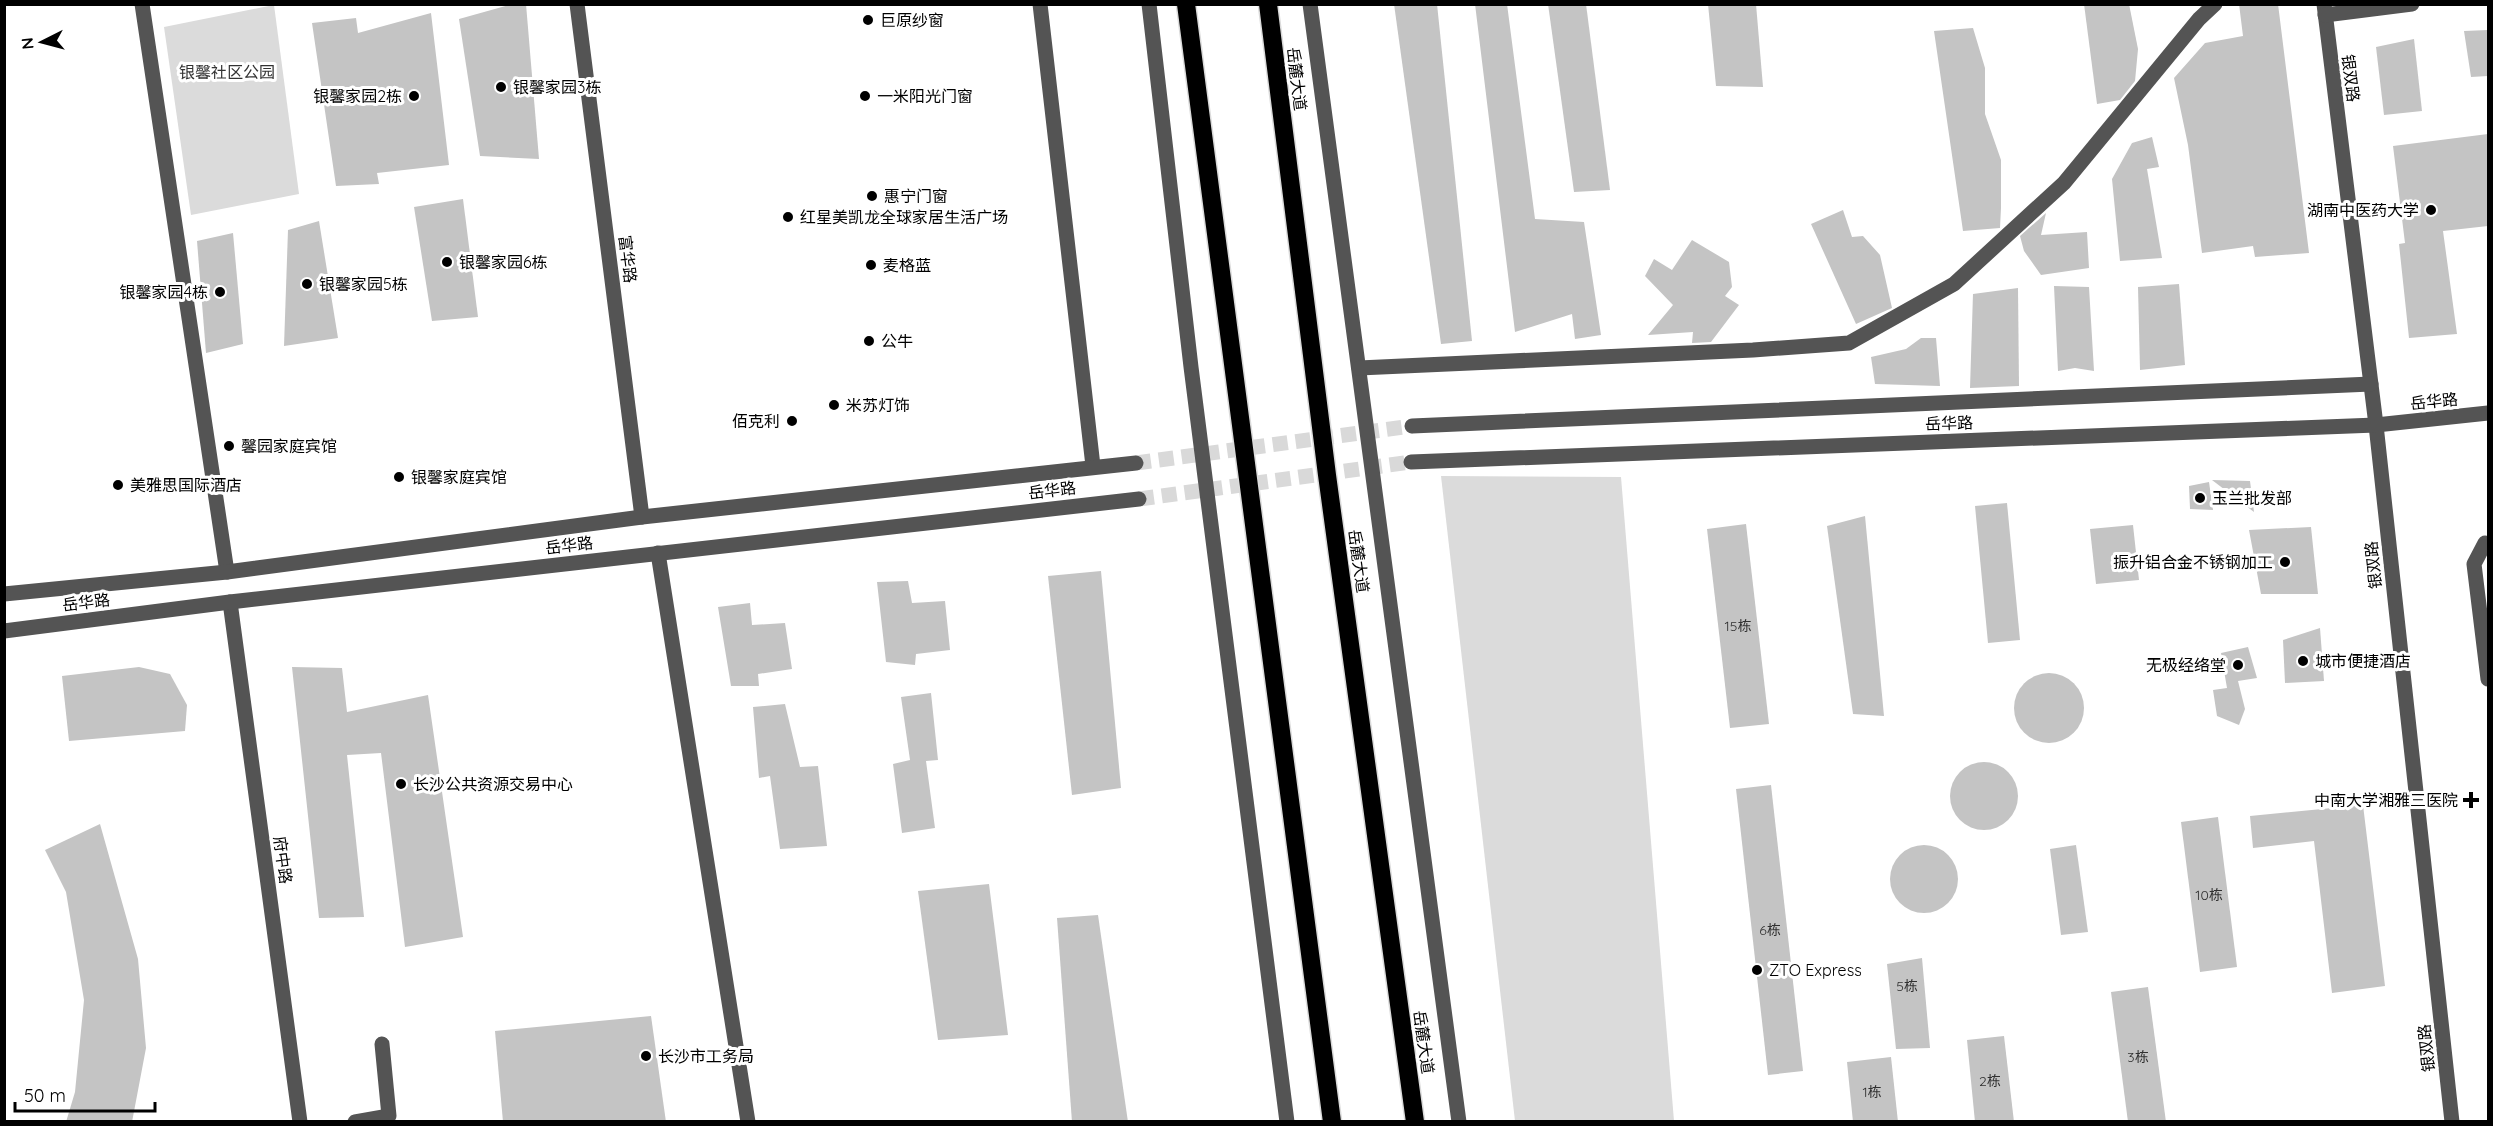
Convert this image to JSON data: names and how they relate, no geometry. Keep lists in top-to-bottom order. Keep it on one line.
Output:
{"streets":{"highway":["岳麓大道"],"street":["银双路","富华路","岳华路","府中路"]},"crossings":[["银双路","岳华路"],["富华路","岳华路"],["岳华路","府中路"]],"parks":["银馨社区公园"],"places":{"other":["巨原纱窗","银馨家园3栋","银馨家园2栋","一米阳光门窗","惠宁门窗","湖南中医药大学","红星美凯龙全球家居生活广场","银馨家园6栋","麦格蓝","银馨家园5栋","银馨家园4栋","公牛","米苏灯饰","佰克利","馨园家庭宾馆","银馨家庭宾馆","美雅思国际酒店","玉兰批发部","振升铝合金不锈钢加工","城市便捷酒店","无极经络堂","长沙公共资源交易中心","ZTO Express","长沙市工务局"],"health":["中南大学湘雅三医院"]},"house_numbers":["15栋","10栋","6栋","5栋","3栋","2栋","1栋"],"scale_bar":"50 m","north":"left"}
